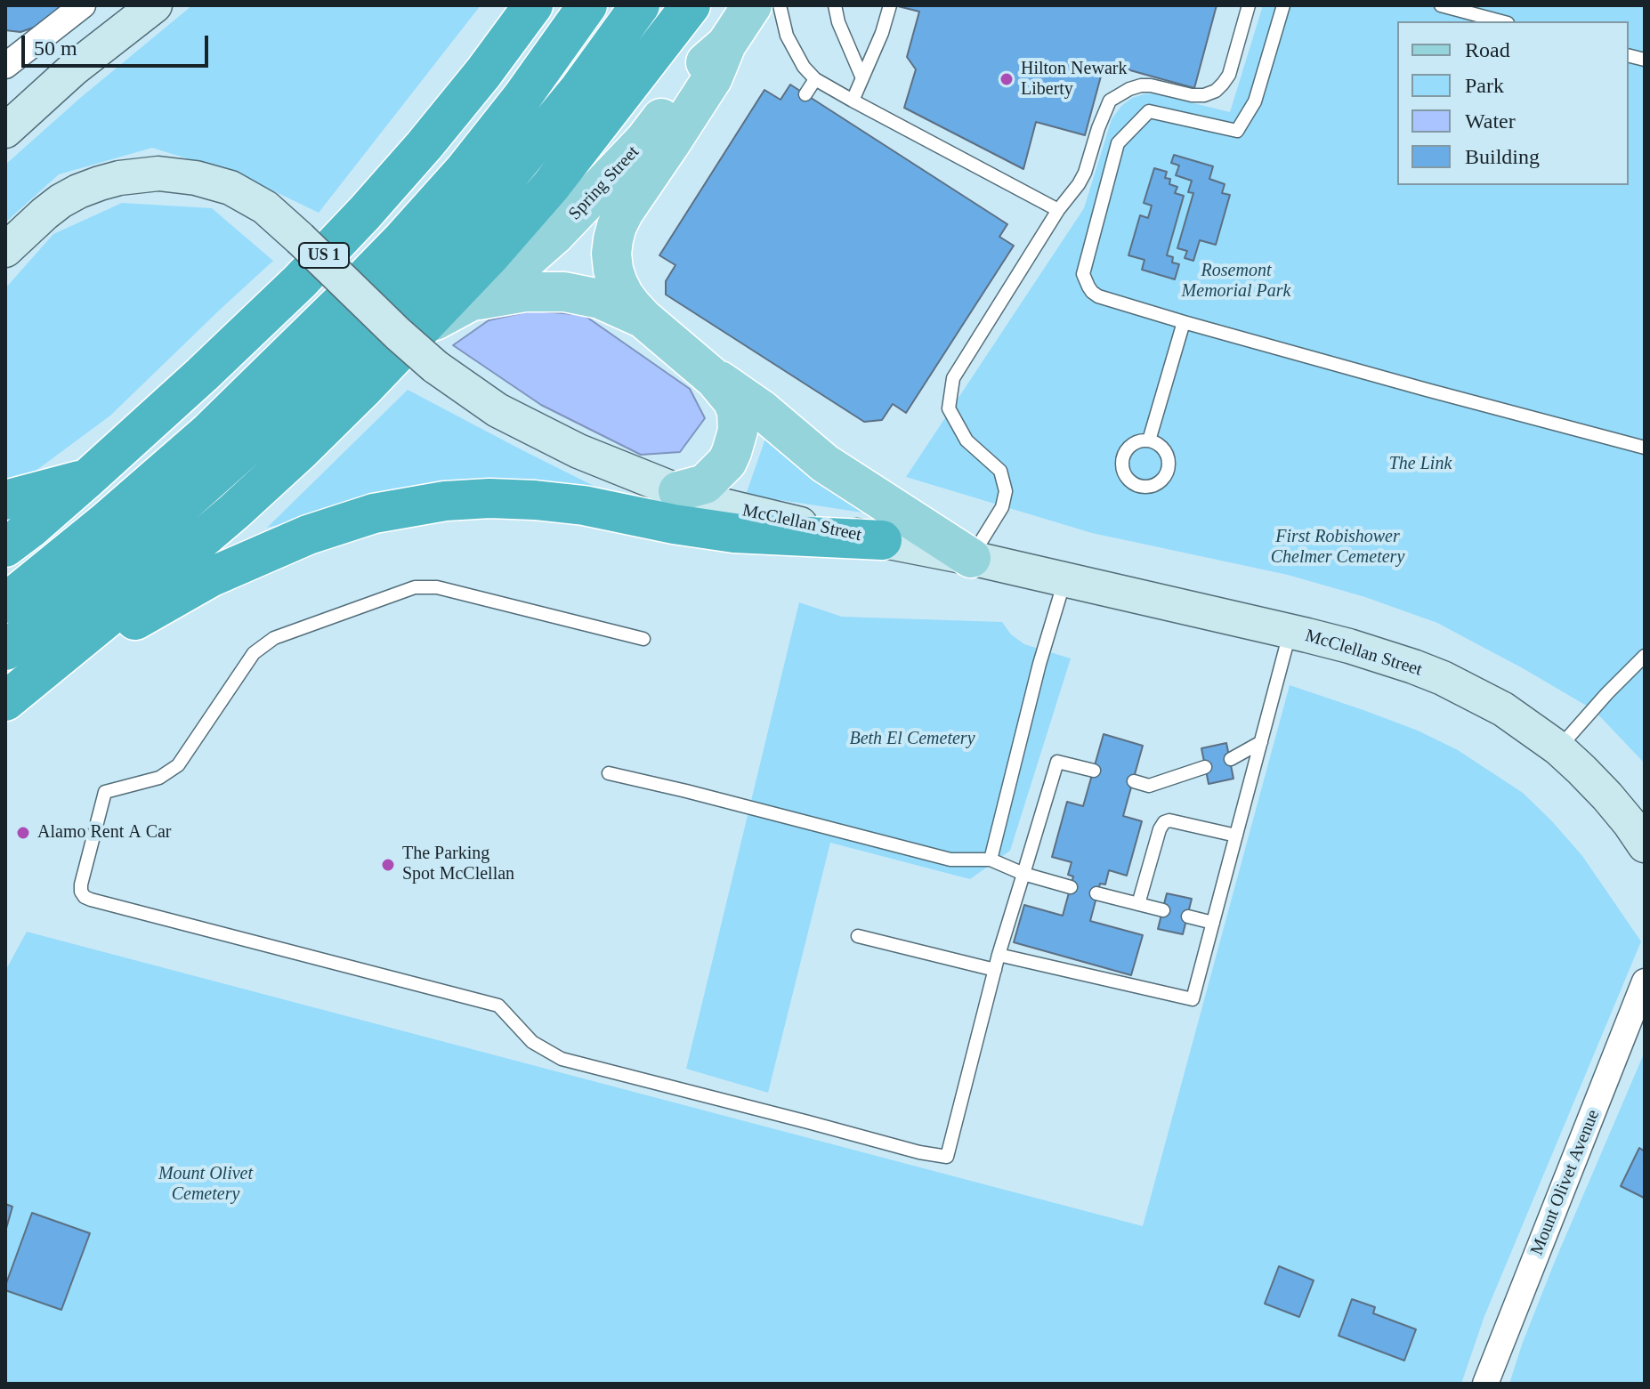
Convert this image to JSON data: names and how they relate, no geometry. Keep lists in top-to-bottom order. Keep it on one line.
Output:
{"streets":{"highway":["US 1"],"main road":["Spring Street","McClellan Street"],"street":["Mount Olivet Avenue"]},"parks":["Rosemont Memorial Park","The Link","First Robishower Chelmer Cemetery","Beth El Cemetery","Mount Olivet Cemetery"],"places":["Hilton Newark Liberty","Alamo Rent A Car","The Parking Spot McClellan"],"legend":["Road","Park","Water","Building"],"scale_bar":"50 m"}
